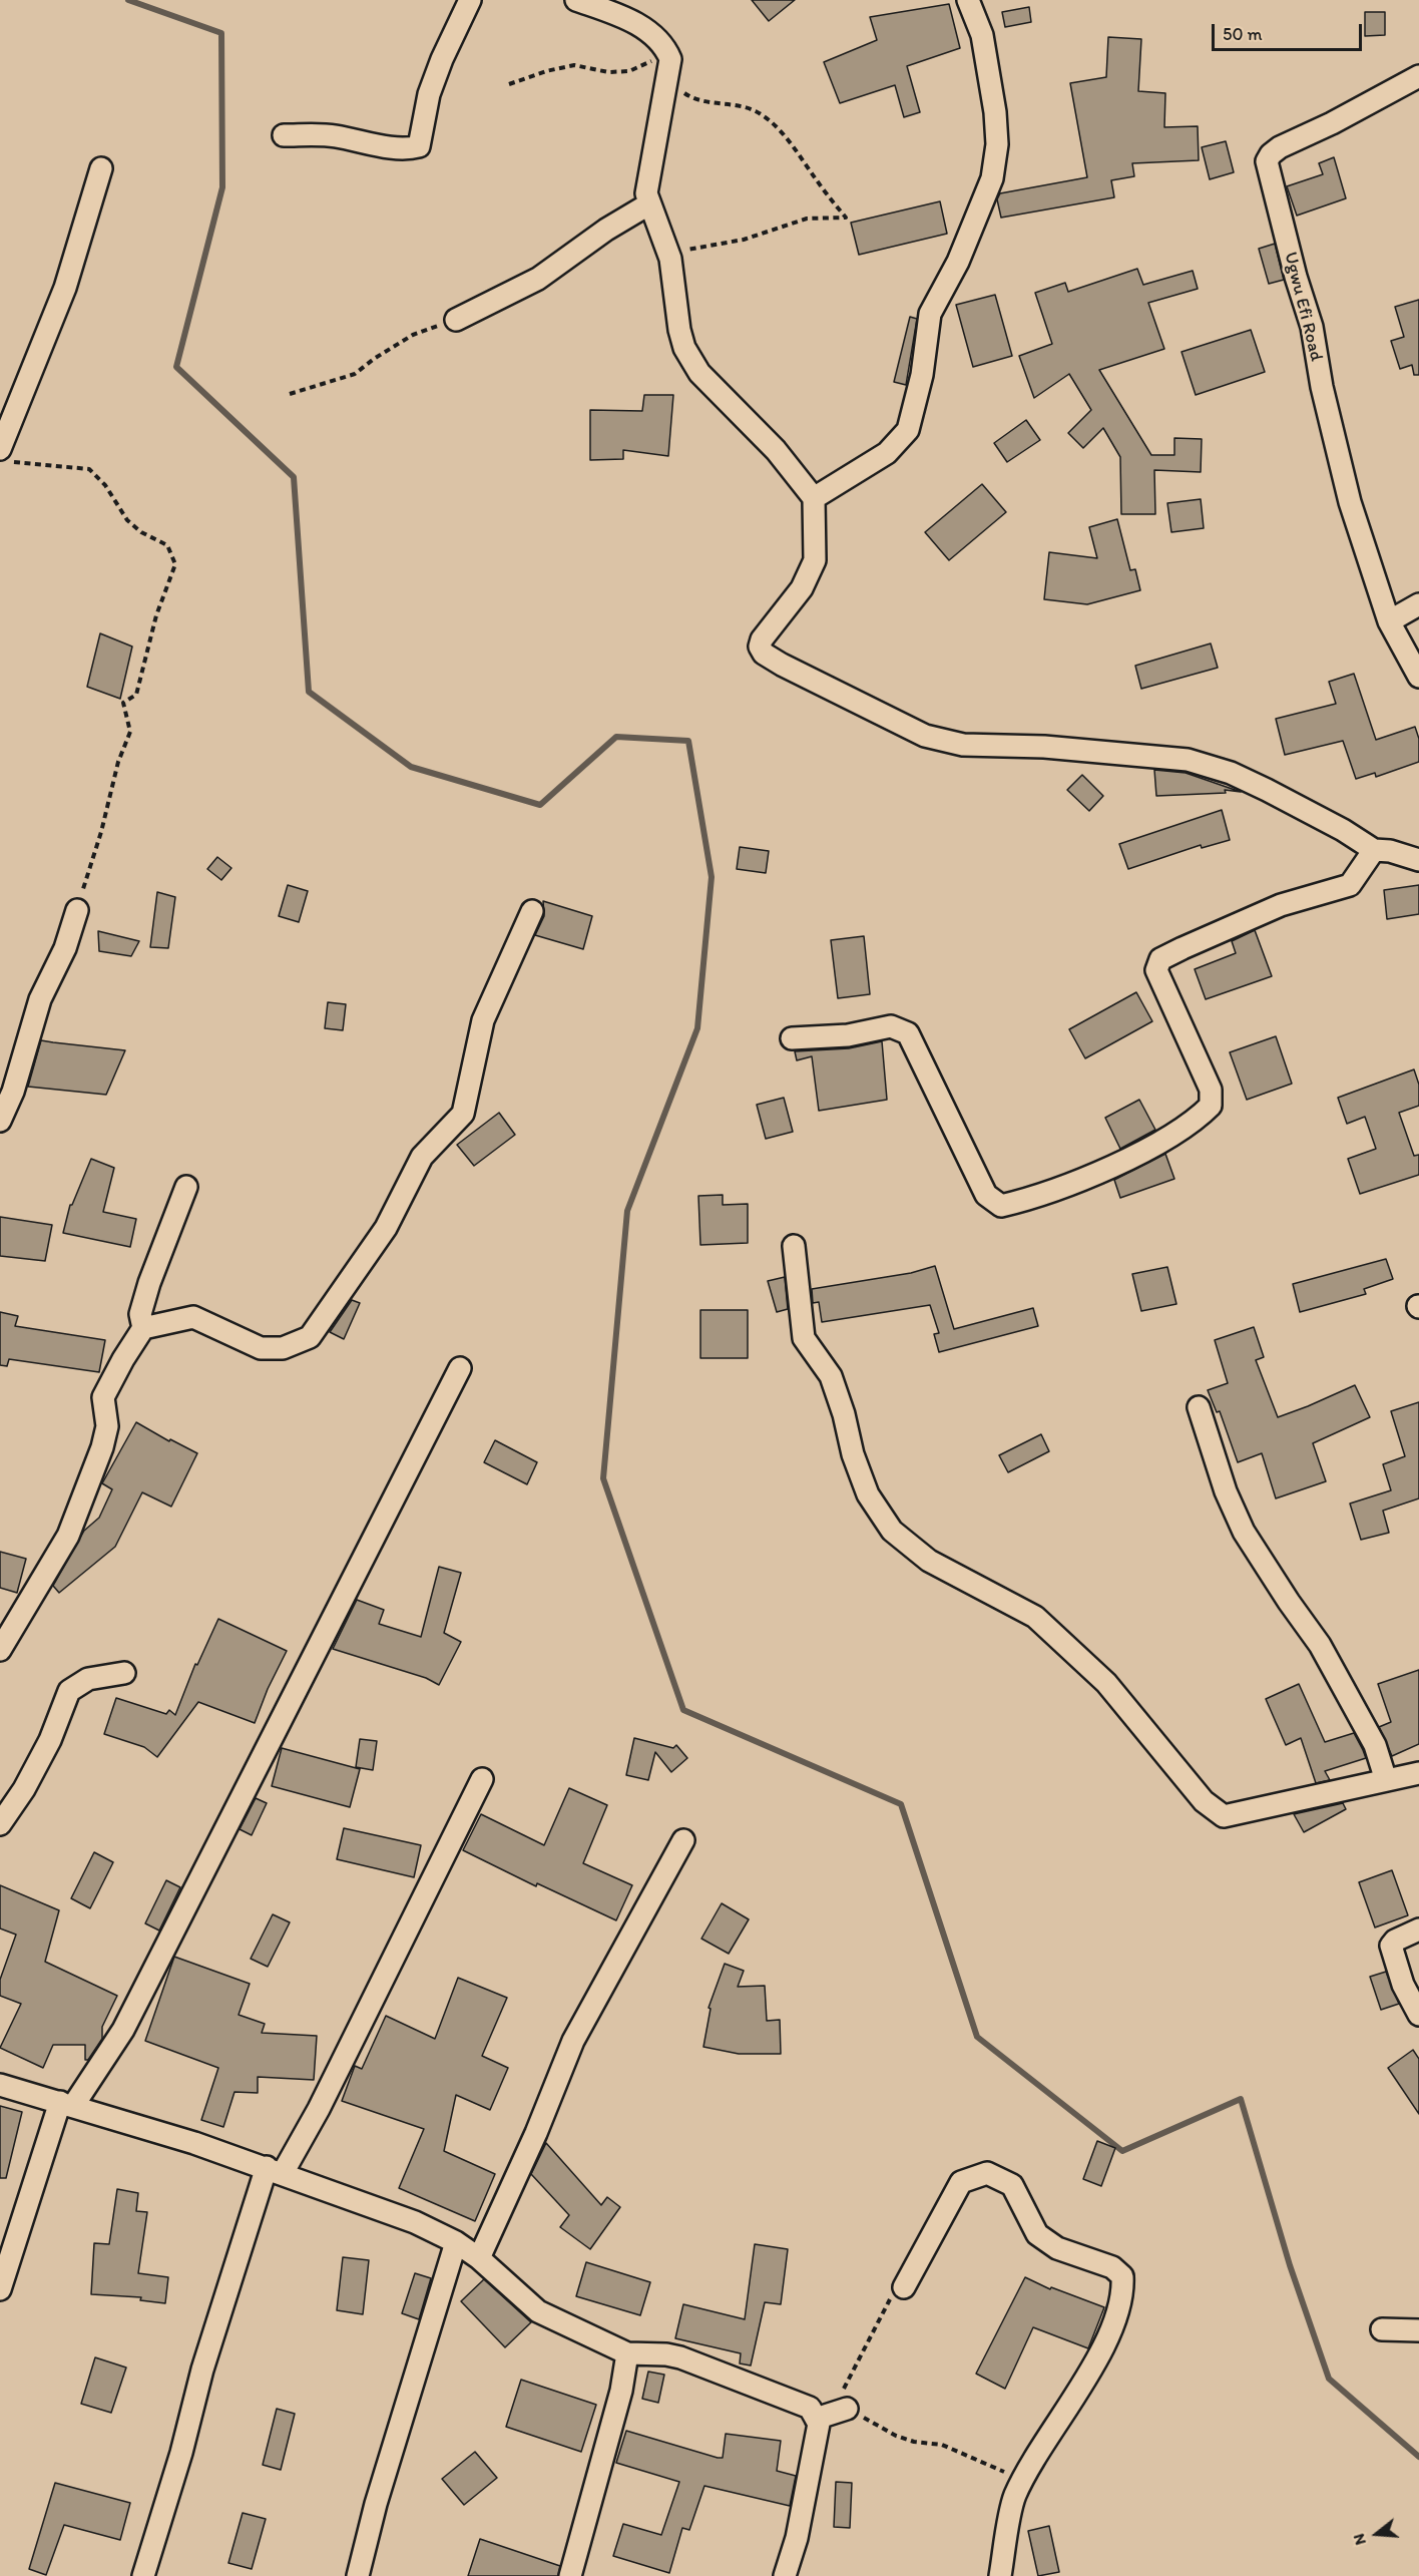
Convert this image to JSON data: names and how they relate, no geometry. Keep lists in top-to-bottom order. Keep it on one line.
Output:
{"streets":{"street":["Ugwu Efi Road"]},"scale_bar":"50 m","north":"left"}
